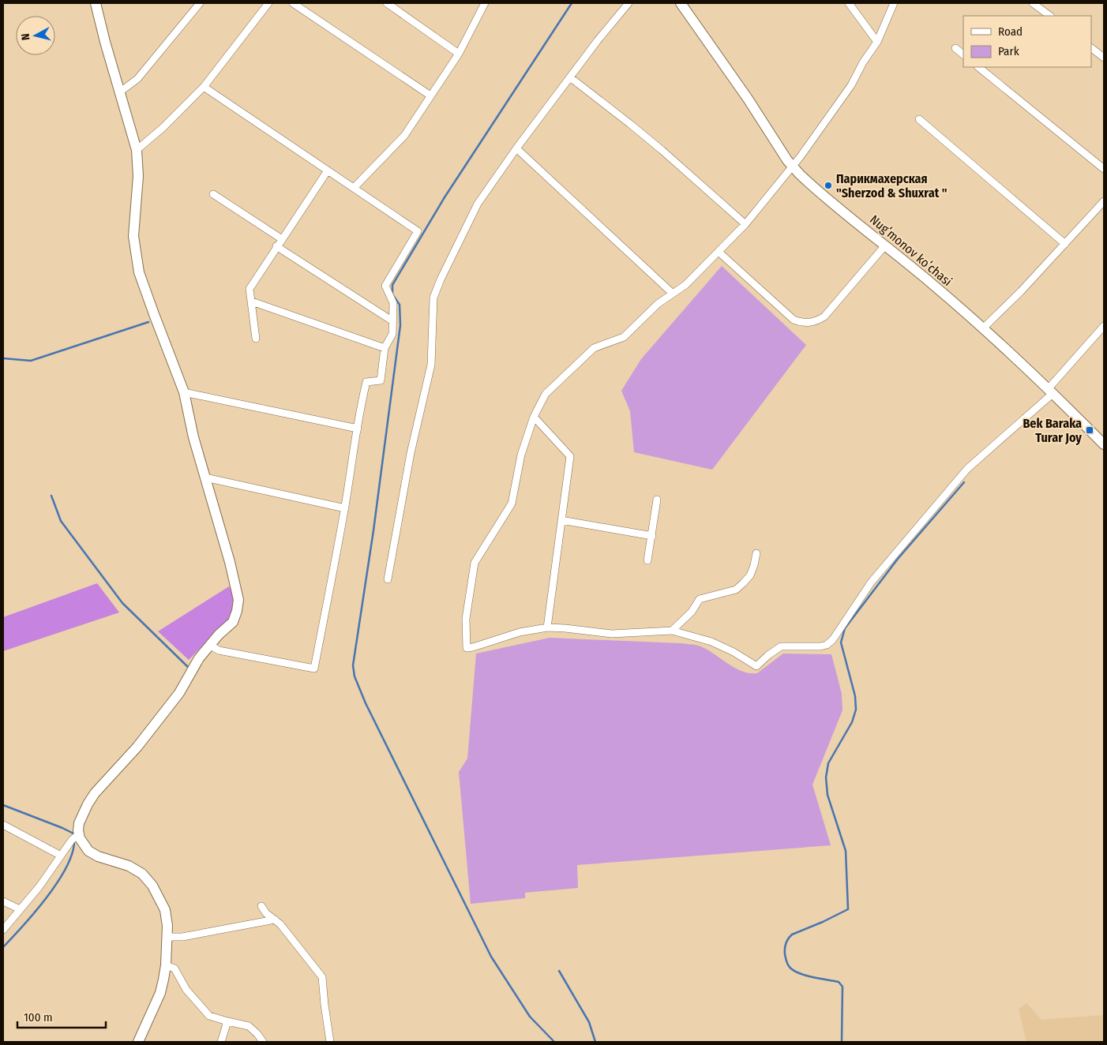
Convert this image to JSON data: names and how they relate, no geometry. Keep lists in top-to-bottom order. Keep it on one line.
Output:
{"streets":{"street":["Nugʻmonov koʻchasi"]},"places":{"other":["Парикмахерская \"Sherzod & Shuxrat \""],"transit":["Bek Baraka Turar Joy"]},"legend":["Road","Park"],"scale_bar":"100 m","north":"left"}
